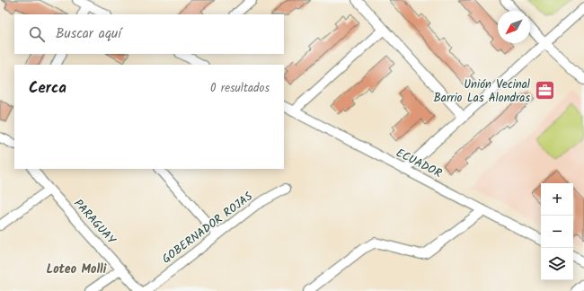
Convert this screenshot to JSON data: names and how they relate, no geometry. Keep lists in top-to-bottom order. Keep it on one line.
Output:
{"streets":{"street":["ECUADOR","PARAGUAY","GOBERNADOR ROJAS"]},"districts":["Loteo Molli"],"places":{"office":["Unión Vecinal Barrio Las Alondras"]},"north":"bottom left","page":{"search":"Buscar aquí","heading":["Cerca","0 resultados"],"map_buttons":["+","−"]}}
